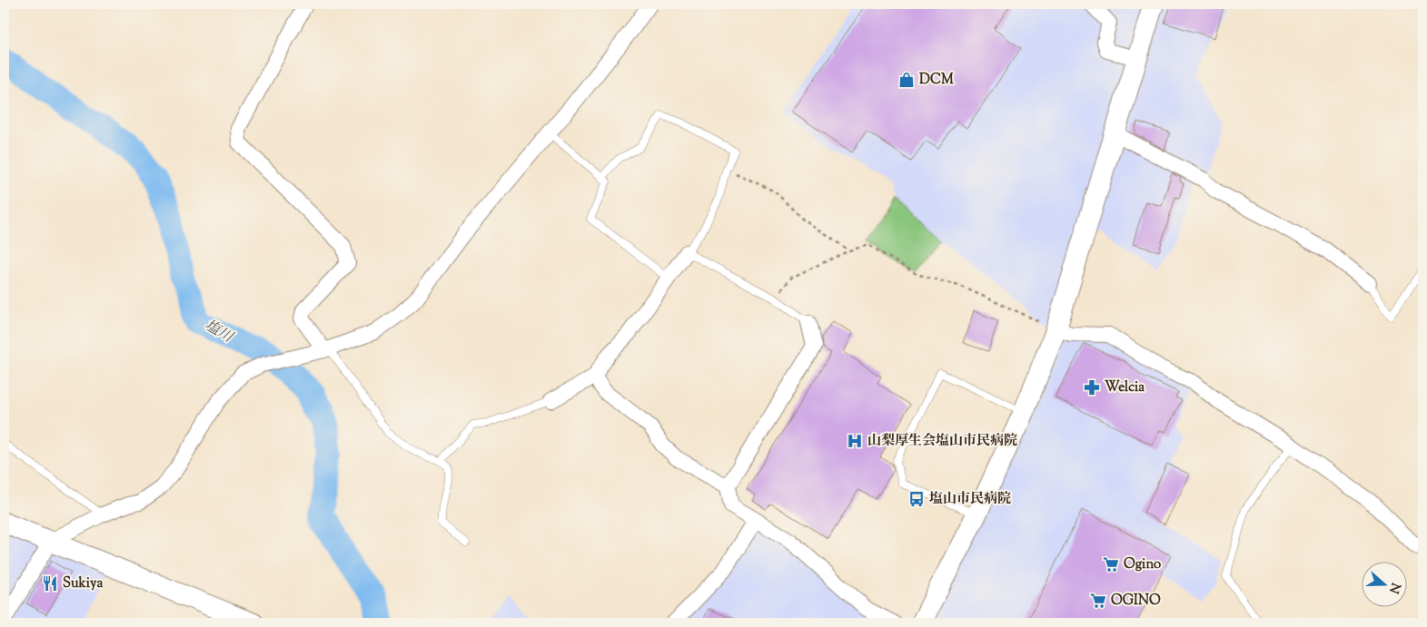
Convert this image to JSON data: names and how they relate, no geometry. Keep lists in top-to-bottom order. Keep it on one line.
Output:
{"water":["塩川"],"places":{"shop":["DCM"],"pharmacy":["Welcia"],"hospital":["山梨厚生会塩山市民病院"],"bus stop":["塩山市民病院"],"supermarket":["Ogino","OGINO"],"restaurant":["Sukiya"]},"north":"right"}
